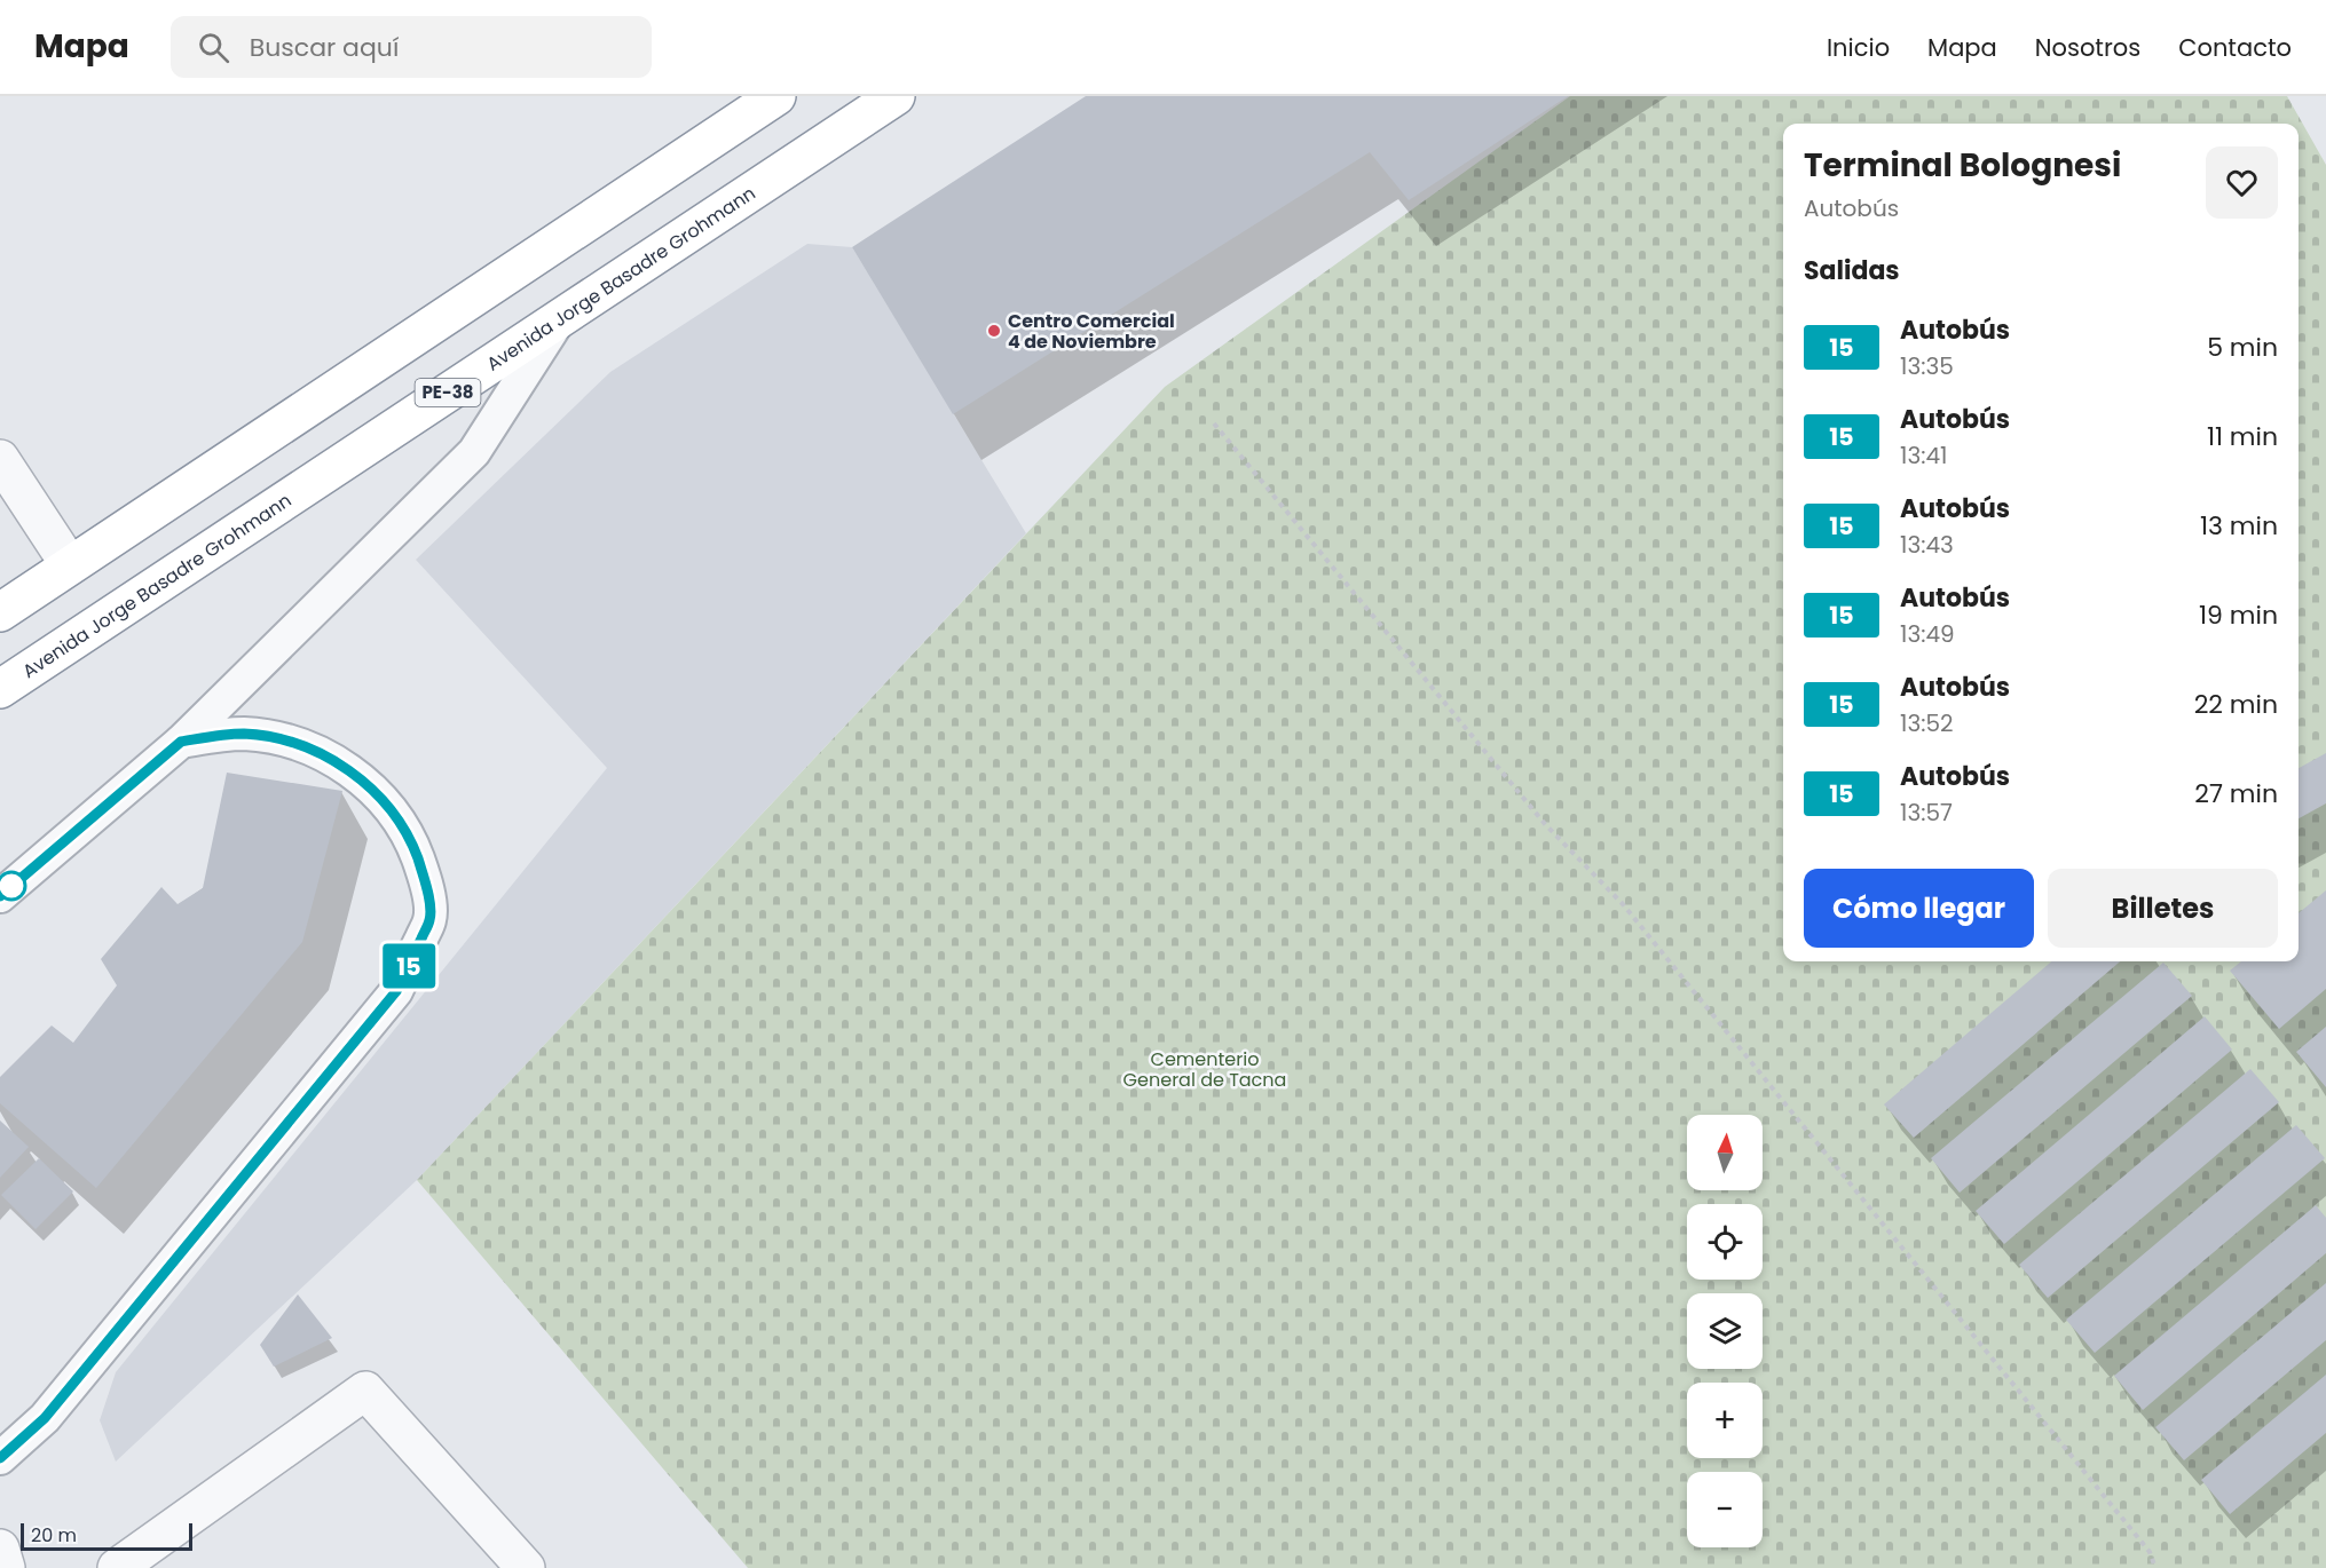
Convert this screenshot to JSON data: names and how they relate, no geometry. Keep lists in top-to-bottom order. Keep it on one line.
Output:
{"streets":{"highway":["Avenida Jorge Basadre Grohmann","PE-38"]},"parks":["Cementerio General de Tacna"],"places":["Centro Comercial 4 de Noviembre"],"lines":["bus line 15"],"scale_bar":"20 m","north":"top","page":{"header":"Mapa","search":"Buscar aquí","nav":["Inicio","Mapa","Nosotros","Contacto"],"on_map":"15","heading":[["Terminal Bolognesi","Autobús"],"Salidas"],"list":[{"mark":"15","name":"Autobús","note":"13:35","value":"5 min"},{"mark":"15","name":"Autobús","note":"13:41","value":"11 min"},{"mark":"15","name":"Autobús","note":"13:43","value":"13 min"},{"mark":"15","name":"Autobús","note":"13:49","value":"19 min"},{"mark":"15","name":"Autobús","note":"13:52","value":"22 min"},{"mark":"15","name":"Autobús","note":"13:57","value":"27 min"}],"buttons":["Cómo llegar","Billetes"],"map_buttons":["+","−"],"scale":"20 m"}}
